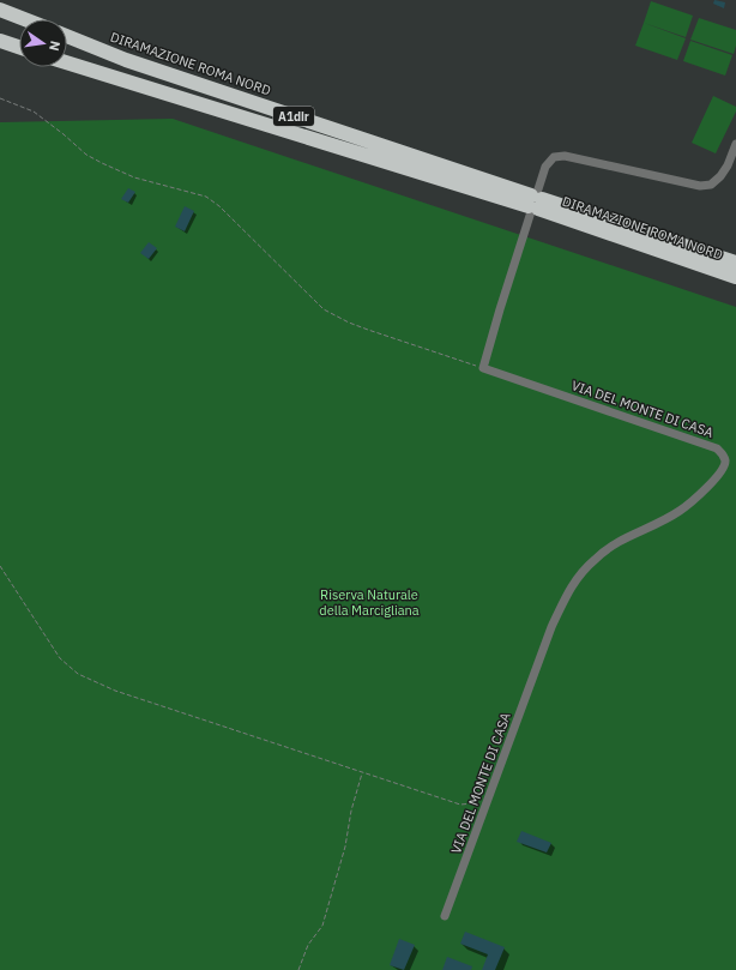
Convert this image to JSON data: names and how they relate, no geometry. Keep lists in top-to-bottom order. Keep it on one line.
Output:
{"streets":{"highway":["DIRAMAZIONE ROMA NORD","A1dir"],"street":["VIA DEL MONTE DI CASA"]},"parks":["Riserva Naturale della Marcigliana"],"north":"right"}
